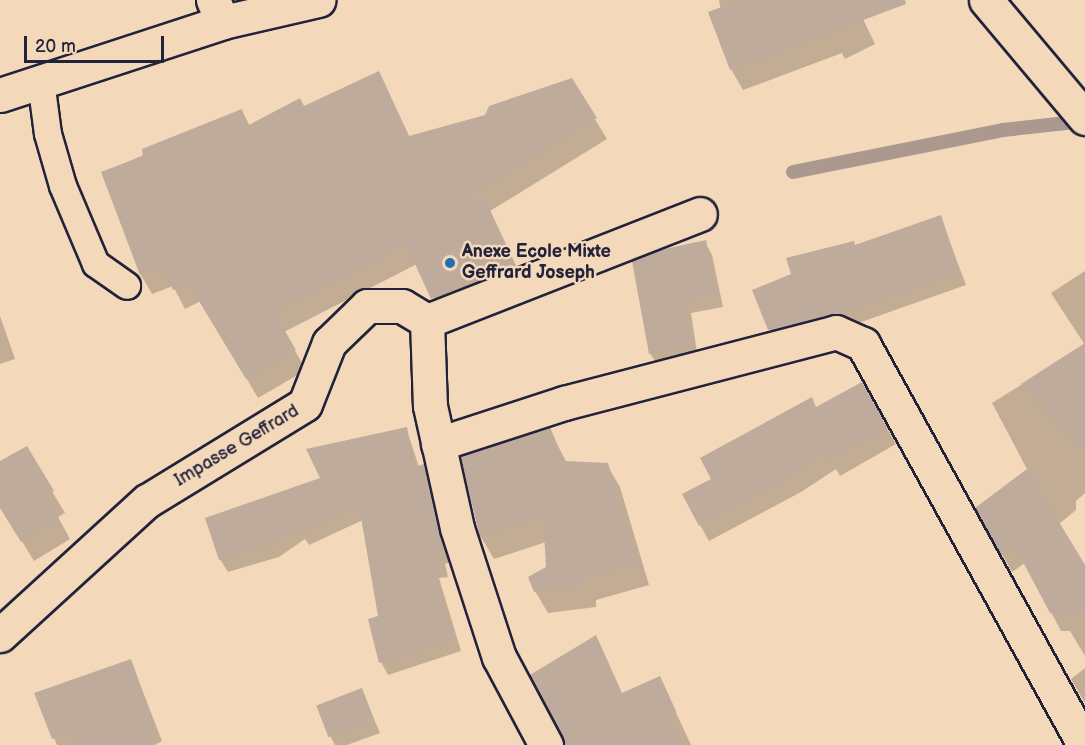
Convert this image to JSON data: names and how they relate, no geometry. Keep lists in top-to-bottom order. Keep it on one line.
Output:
{"streets":{"street":["Impasse Geffrard"]},"places":["Anexe Ecole Mixte Geffrard Joseph"],"scale_bar":"20 m"}
